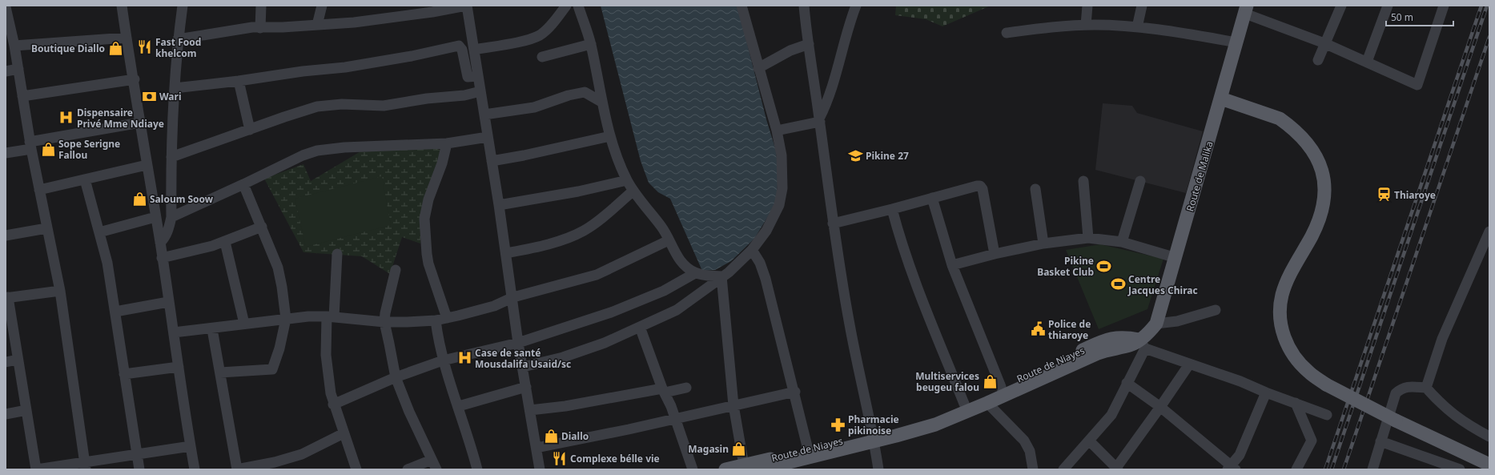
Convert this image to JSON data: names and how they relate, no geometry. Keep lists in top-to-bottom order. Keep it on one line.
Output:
{"streets":{"main road":["Route de Malika","Route de Niayes"]},"crossings":[["Route de Malika","Route de Niayes"]],"places":{"restaurant":["Fast Food khelcom","Complexe bélle vie"],"shop":["Boutique Diallo","Sope Serigne Fallou","Saloum Soow","Multiservices beugeu falou","Diallo","Magasin"],"bank":["Wari"],"hospital":["Dispensaire Privé Mme Ndiaye","Case de santé Mousdalifa Usaid/sc"],"school or university":["Pikine 27"],"station":["Thiaroye"],"sports":["Pikine Basket Club","Centre Jacques Chirac"],"public building":["Police de thiaroye"],"pharmacy":["Pharmacie pikinoise"]},"scale_bar":"50 m"}
